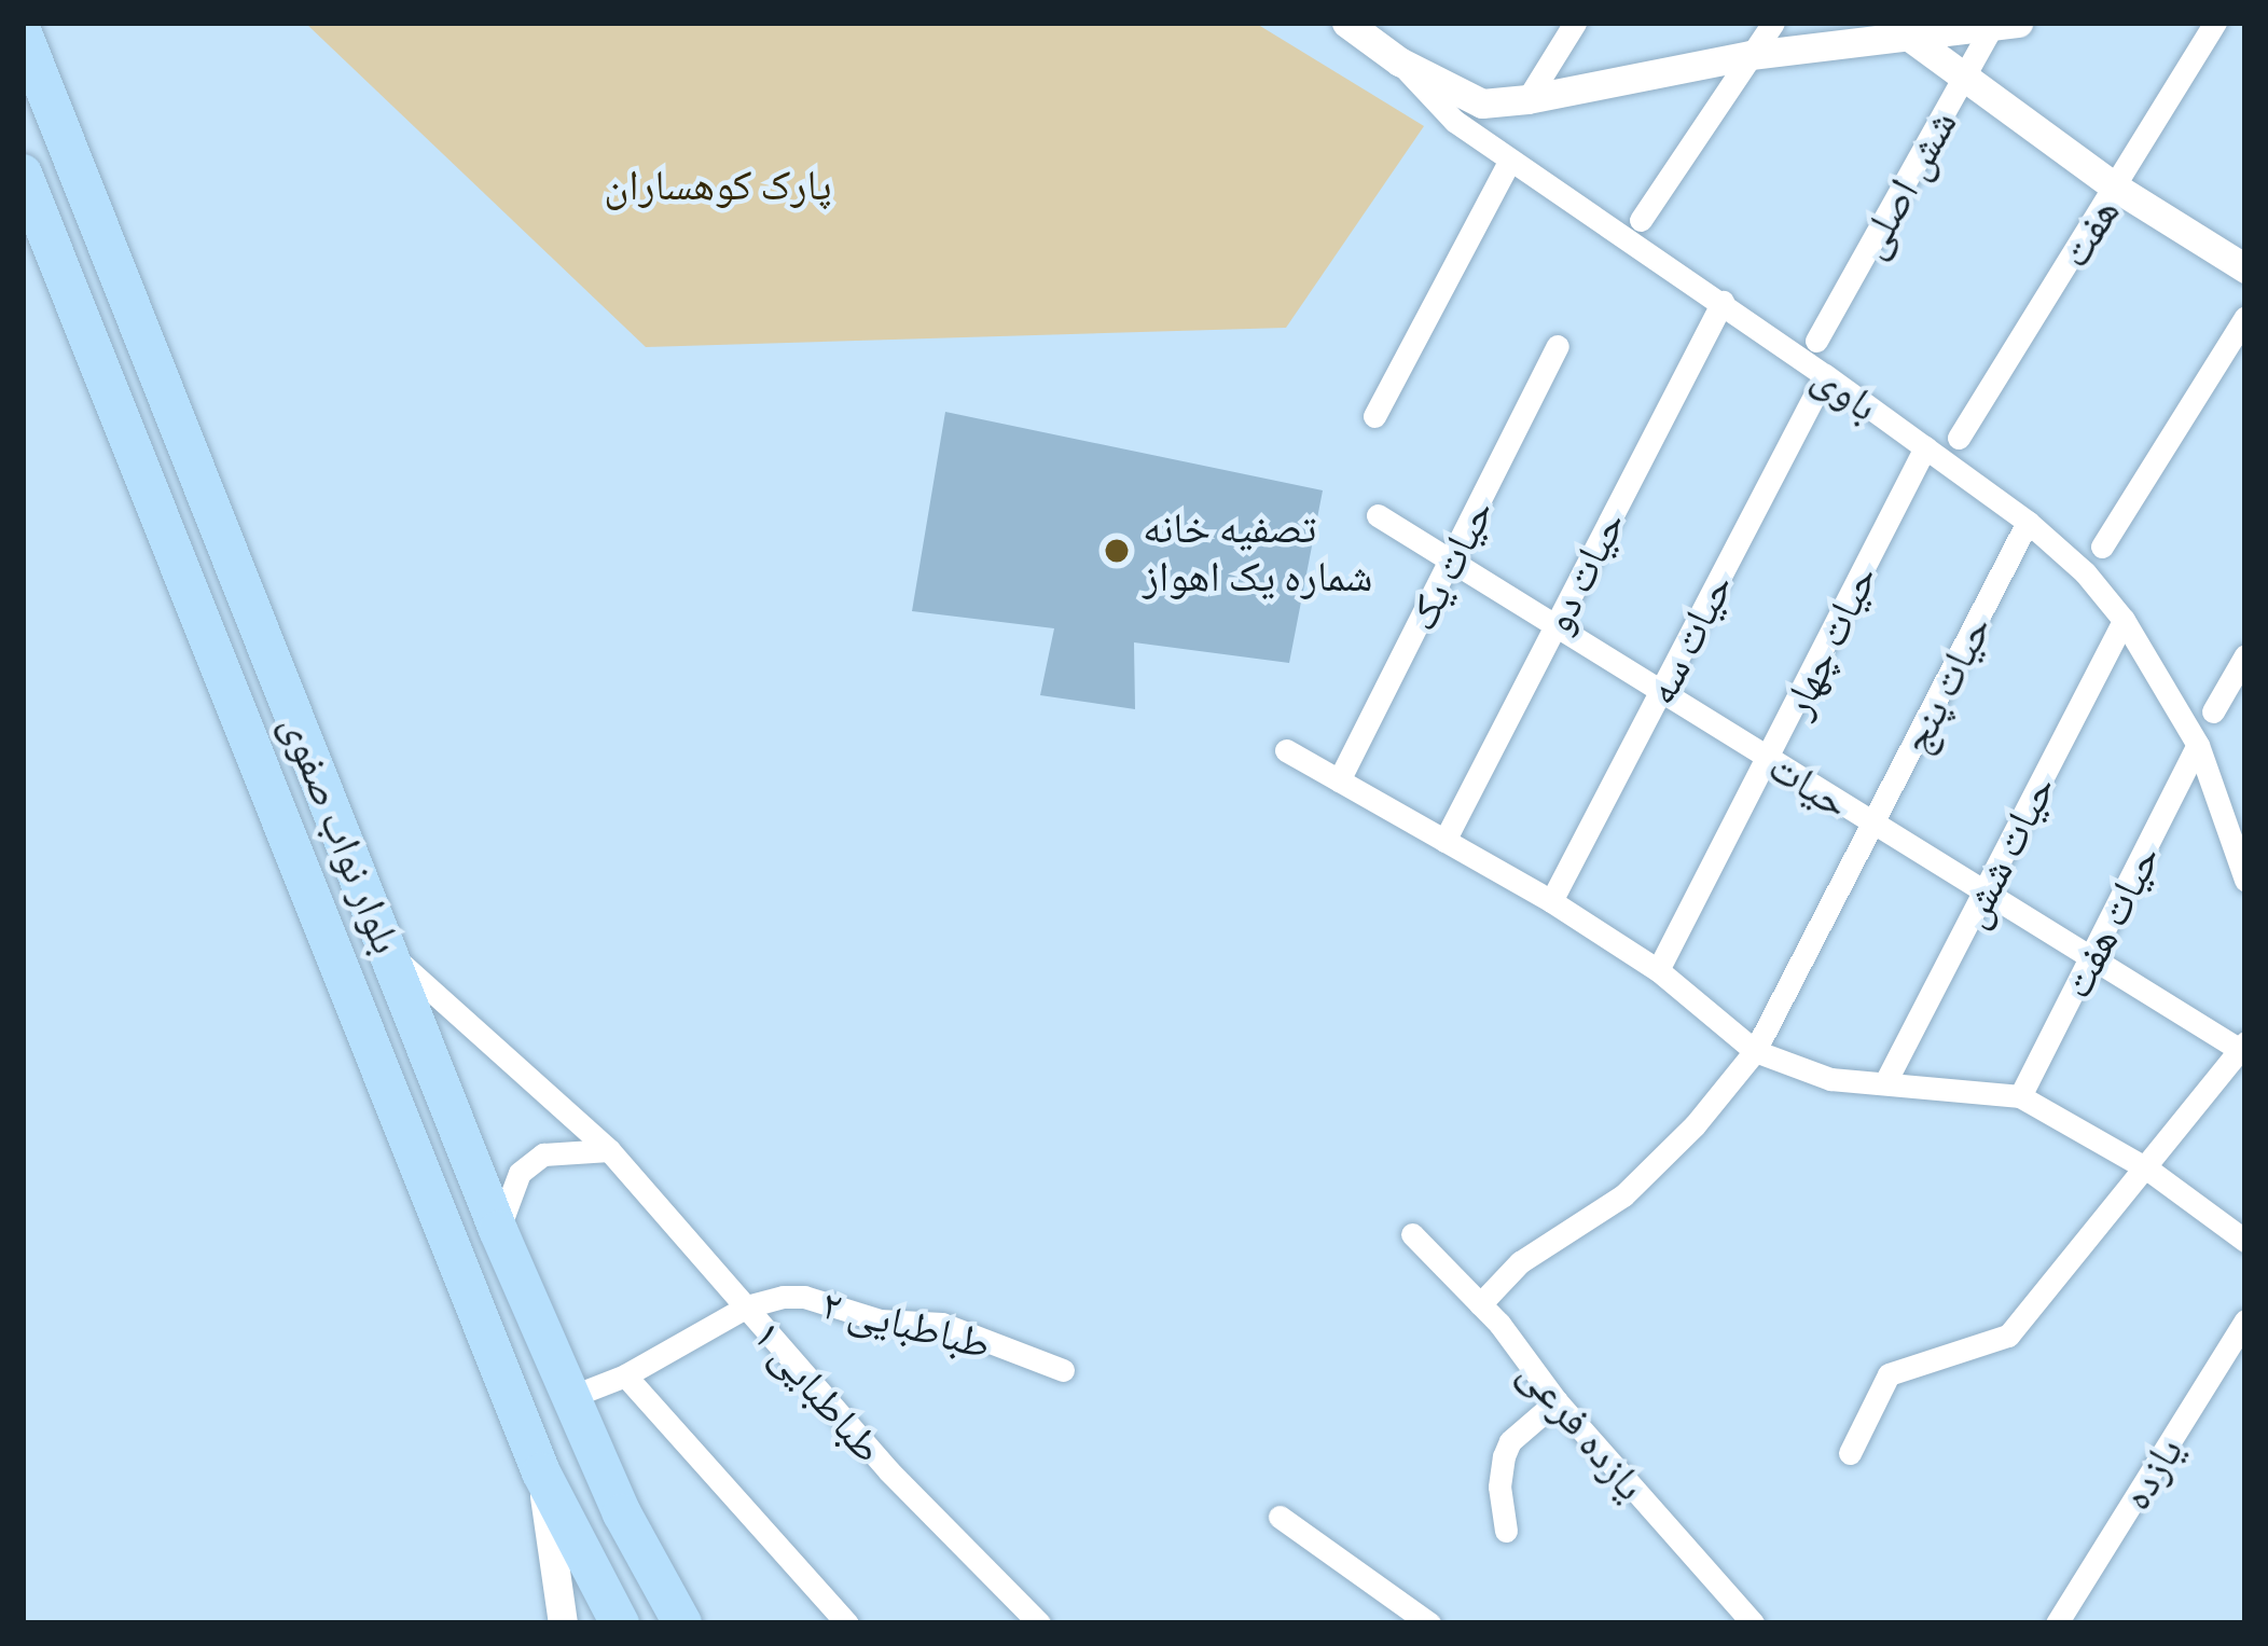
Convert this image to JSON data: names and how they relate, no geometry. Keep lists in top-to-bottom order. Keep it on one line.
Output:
{"streets":{"main road":["بلوار نواب صفوی"],"street":["شش اصلی","هفت","باوی","حیات یک","حیات دو","حیات سه","حیات چهار","حیات پنج","حیات","حیات شش","حیات هفت","طباطبایی ۲","طباطبایی ۱","یازده فرعی","یازده"]},"crossings":[["باوی","حیات دو"],["باوی","حیات سه"],["باوی","حیات چهار"],["باوی","حیات پنج"],["باوی","حیات شش"],["باوی","حیات هفت"],["حیات یک","حیات"],["حیات دو","حیات"],["حیات سه","حیات"],["حیات چهار","حیات"],["حیات پنج","حیات"],["حیات پنج","یازده فرعی"],["حیات","حیات شش"],["حیات","حیات هفت"],["بلوار نواب صفوی","طباطبایی ۱"],["طباطبایی ۲","طباطبایی ۱"]],"parks":["پارک کوهساران"],"places":["تصفیه خانه شماره یک اهواز"]}
